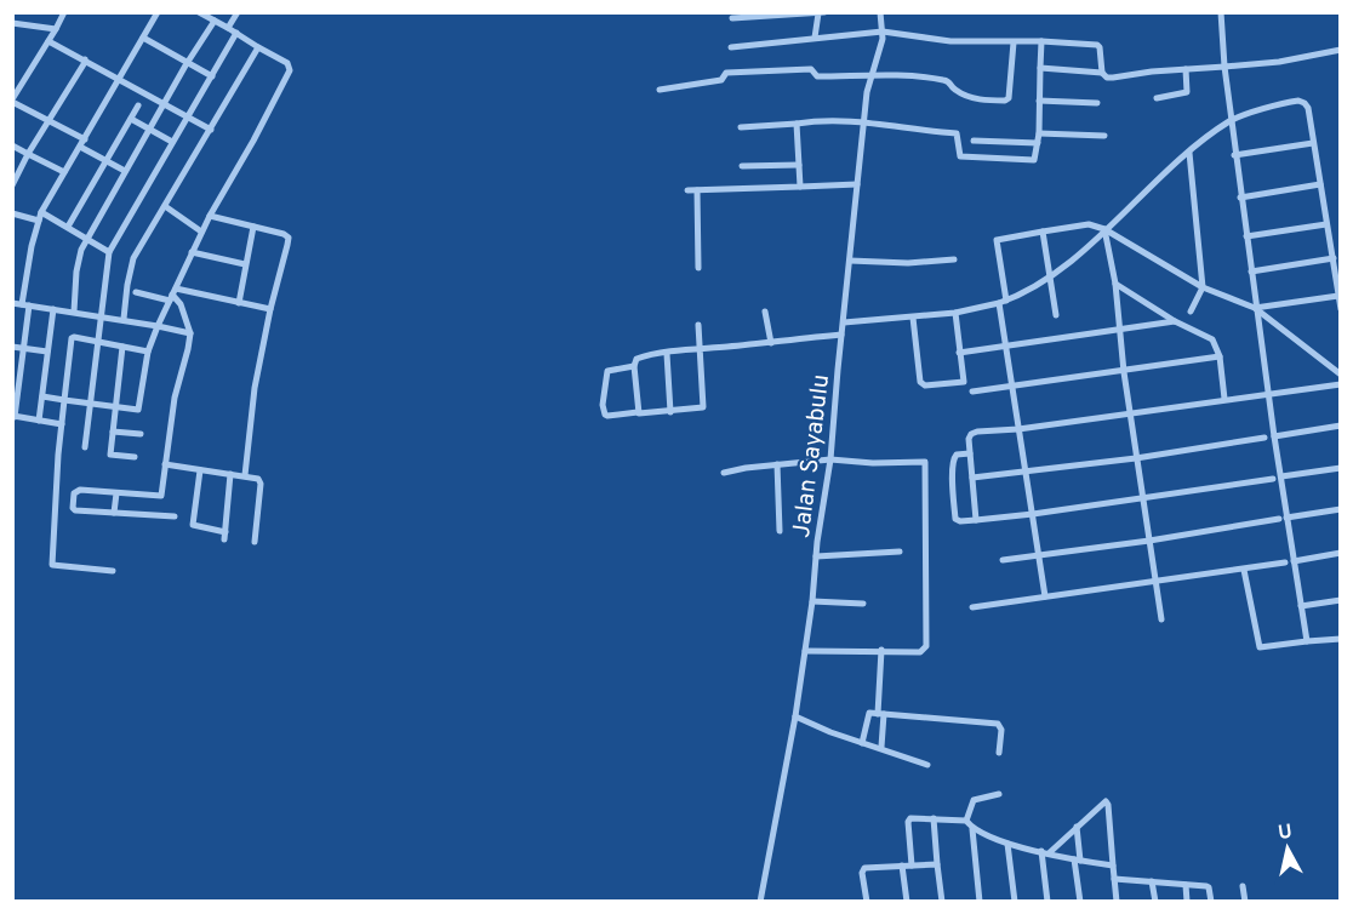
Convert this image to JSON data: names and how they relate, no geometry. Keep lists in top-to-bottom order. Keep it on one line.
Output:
{"streets":{"street":["Jalan Sayabulu"]},"north":"top"}
